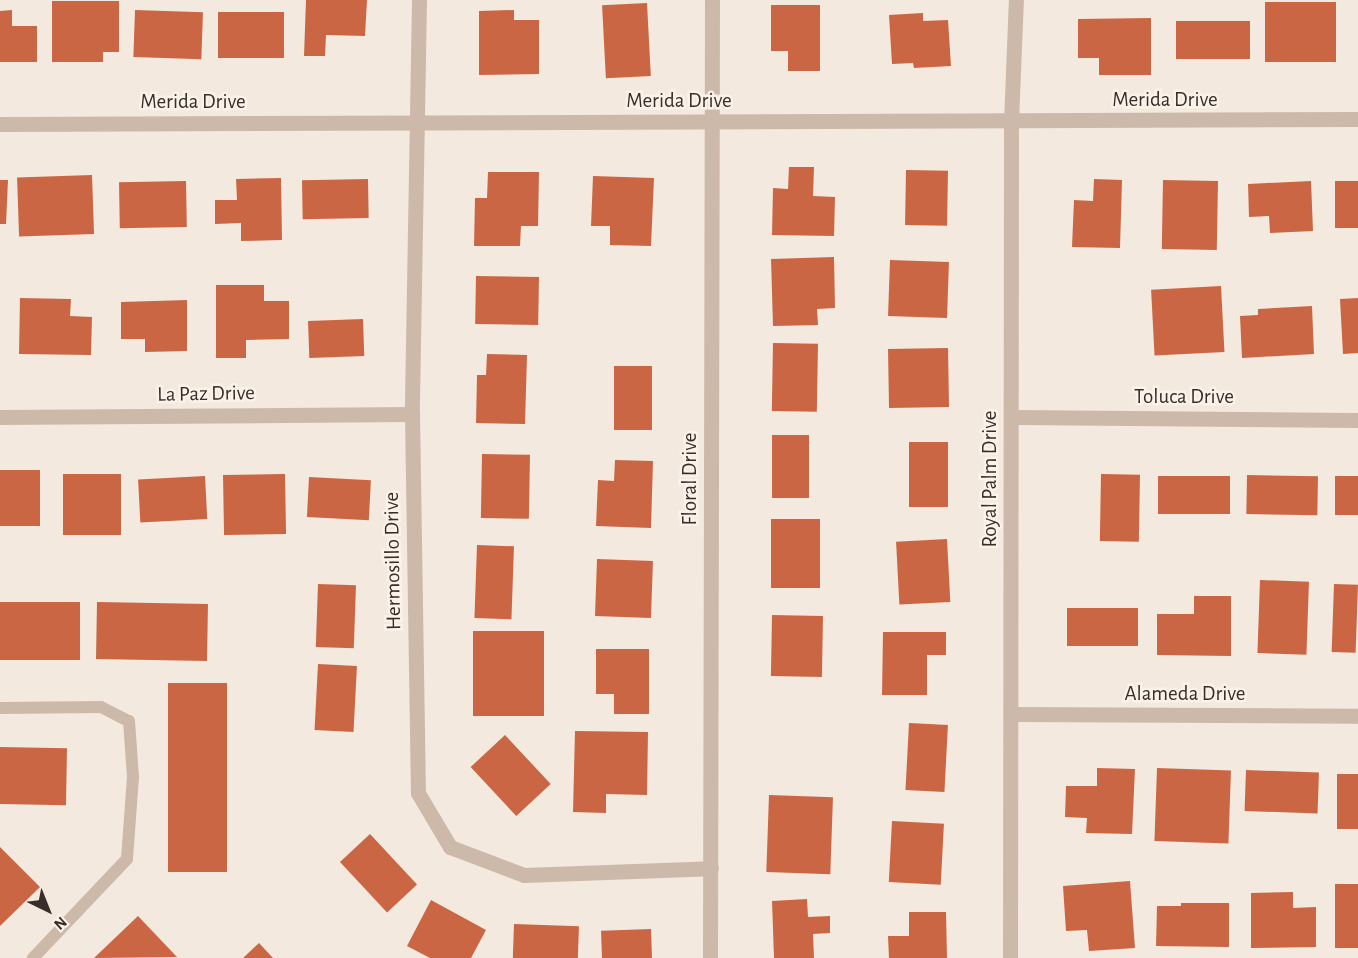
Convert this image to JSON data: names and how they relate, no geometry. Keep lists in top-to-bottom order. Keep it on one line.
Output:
{"streets":{"street":["Merida Drive","La Paz Drive","Toluca Drive","Floral Drive","Royal Palm Drive","Hermosillo Drive","Alameda Drive"]},"crossings":[["Merida Drive","Floral Drive"],["Merida Drive","Royal Palm Drive"],["Merida Drive","Hermosillo Drive"],["La Paz Drive","Hermosillo Drive"],["Toluca Drive","Royal Palm Drive"],["Floral Drive","Hermosillo Drive"],["Royal Palm Drive","Alameda Drive"]],"north":"bottom right"}
